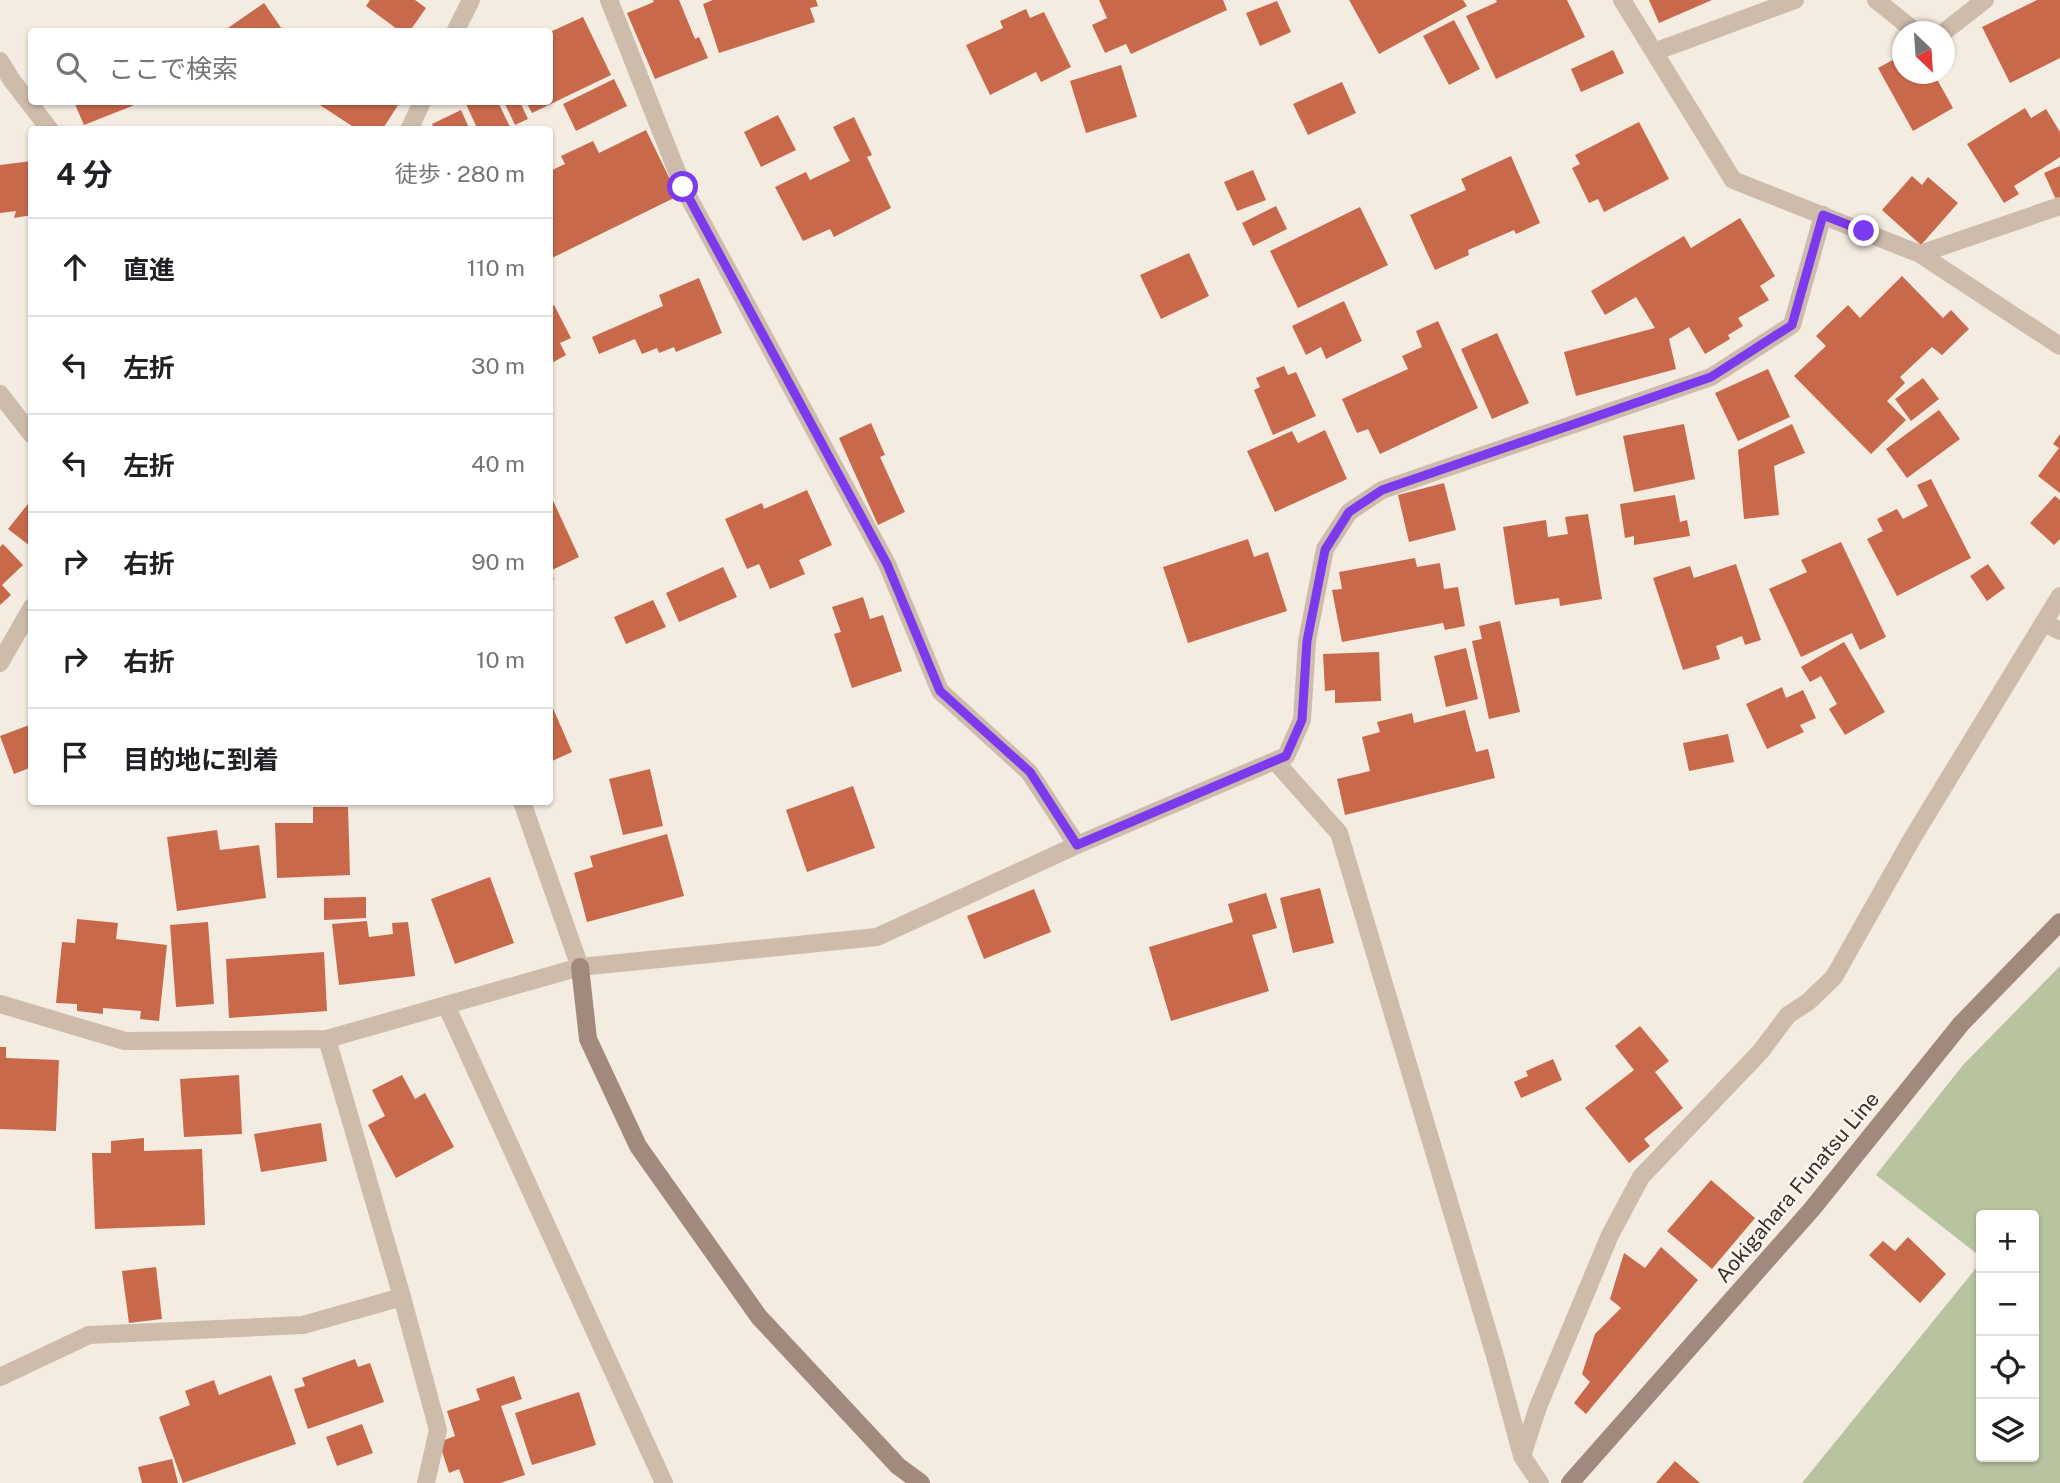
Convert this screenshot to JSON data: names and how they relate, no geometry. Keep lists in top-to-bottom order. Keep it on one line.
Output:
{"streets":{"main road":["Aokigahara Funatsu Line"]},"north":"bottom right","page":{"search":"ここで検索","heading":["4 分","徒歩 · 280 m"],"list":[["直進","110 m"],["左折","30 m"],["左折","40 m"],["右折","90 m"],["右折","10 m"],"目的地に到着"],"map_buttons":["+","−"]}}
